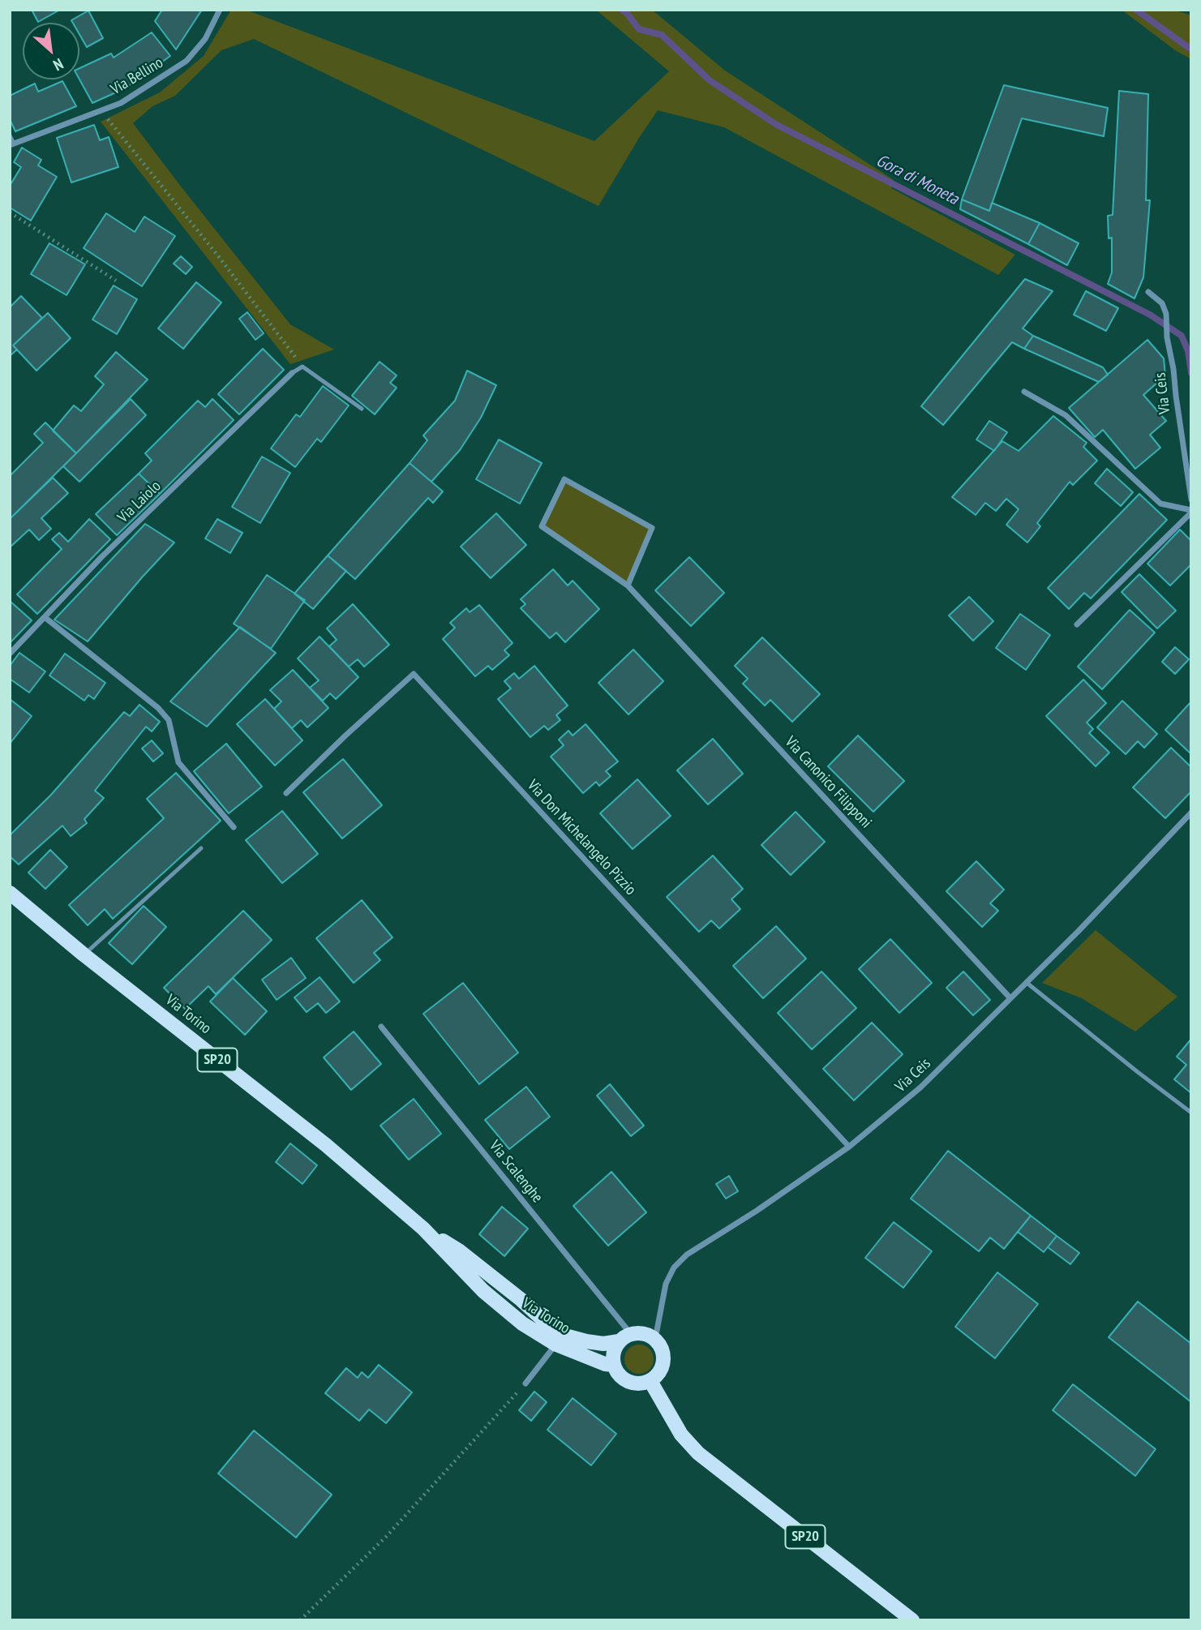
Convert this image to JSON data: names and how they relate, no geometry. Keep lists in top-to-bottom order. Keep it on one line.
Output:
{"streets":{"main road":["Via Torino","SP20"],"street":["Via Bellino","Via Ceis","Via Laiolo","Via Canonico Filipponi","Via Don Michelangelo Pizzio","Via Scalenghe"]},"crossings":[["Via Ceis","Via Canonico Filipponi"],["Via Ceis","Via Don Michelangelo Pizzio"],["Via Ceis","Via Torino"],["Via Ceis","SP20"],["Via Ceis","Via Scalenghe"],["Via Torino","SP20"],["Via Torino","Via Scalenghe"],["SP20","Via Scalenghe"]],"water":["Gora di Moneta"],"north":"bottom right"}
